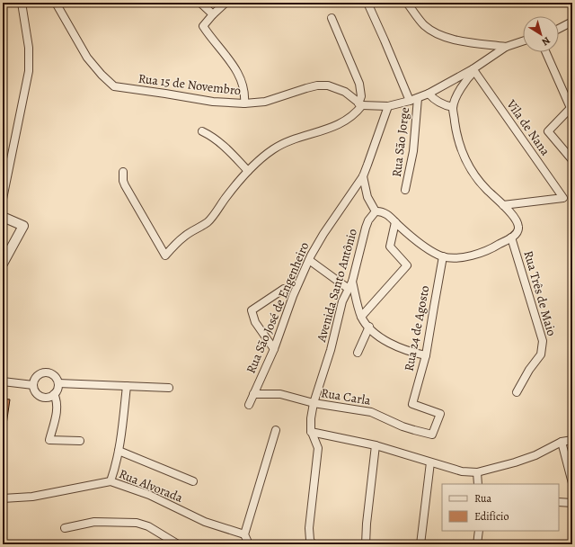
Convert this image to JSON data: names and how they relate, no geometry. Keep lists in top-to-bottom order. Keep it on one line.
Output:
{"streets":{"street":["Rua 15 de Novembro","Vila de Nana","Rua São Jorge","Avenida Santo Antônio","Rua Três de Maio","Rua São José de Engenheiro","Rua 24 de Agosto","Rua Carla","Rua Alvorada"]},"crossings":[["Avenida Santo Antônio","Rua Carla"],["Rua São José de Engenheiro","Rua Carla"],["Rua 24 de Agosto","Rua Carla"]],"legend":["Rua","Edifício"],"north":"bottom right"}
